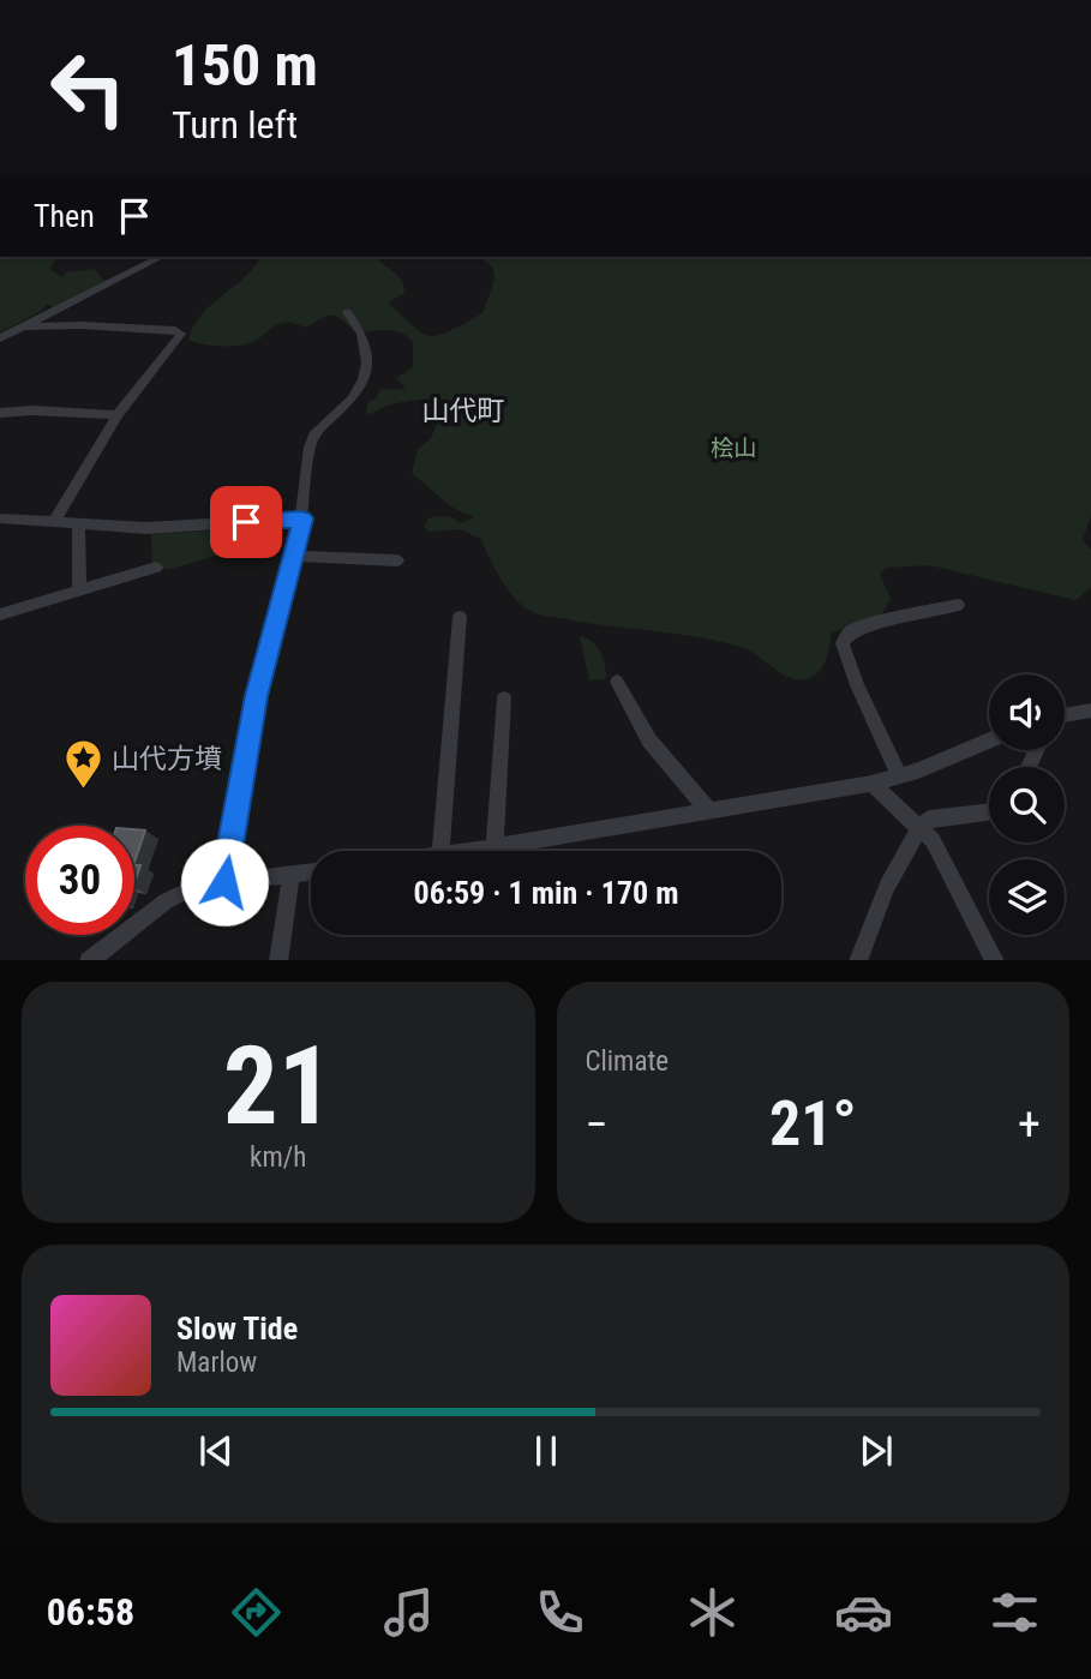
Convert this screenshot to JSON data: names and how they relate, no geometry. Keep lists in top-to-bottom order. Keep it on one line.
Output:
{"districts":["山代町"],"parks":["桧山"],"places":{"place":["山代方墳"]},"page":{"turn":["150 m","Turn left"],"then":"Then","limit":"30","trip":"06:59 · 1 min · 170 m","tile":[["21","km/h"],"Climate"],"heat":["−","21°","+"],"song":["Slow Tide","Marlow"],"tabs":"06:58"}}
